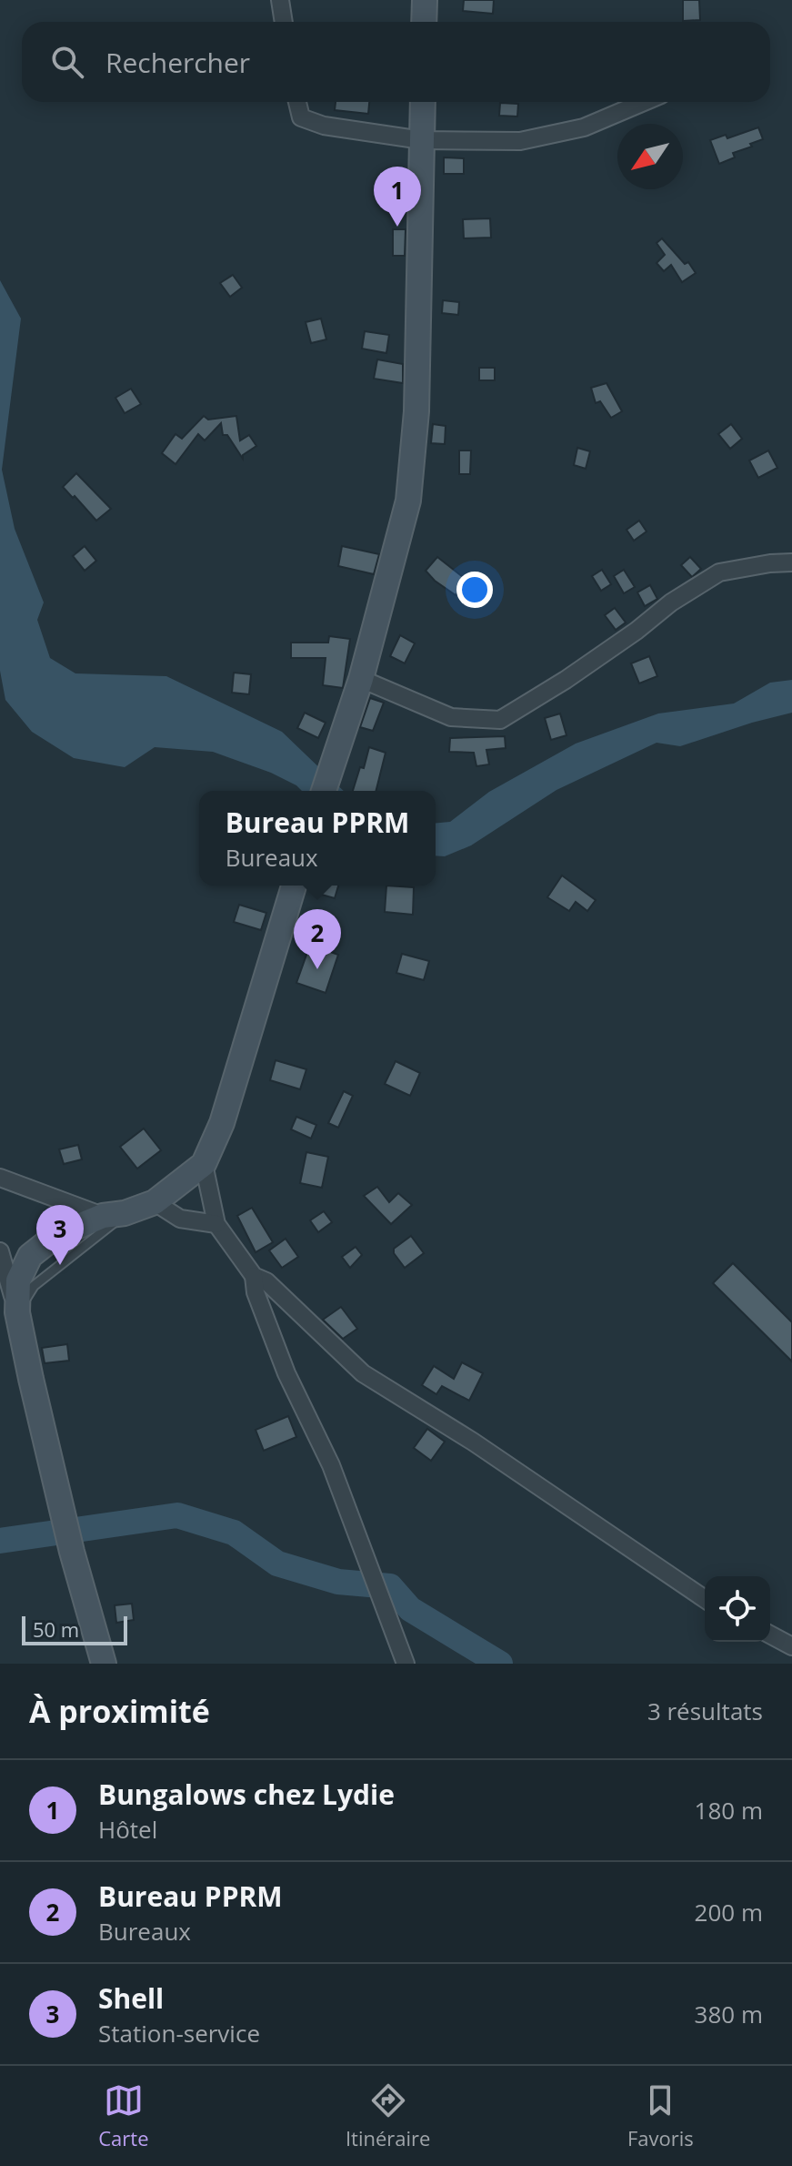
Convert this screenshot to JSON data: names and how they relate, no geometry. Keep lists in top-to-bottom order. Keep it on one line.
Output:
{"scale_bar":"50 m","north":"bottom left","page":{"search":"Rechercher","pins":["1","2","3"],"popup":["Bureau PPRM","Bureaux"],"scale":"50 m","heading":["À proximité","3 résultats"],"list":[{"mark":"1","name":"Bungalows chez Lydie","note":"Hôtel","value":"180 m"},{"mark":"2","name":"Bureau PPRM","note":"Bureaux","value":"200 m"},{"mark":"3","name":"Shell","note":"Station-service","value":"380 m"}],"nav":["Carte","Itinéraire","Favoris"]}}
